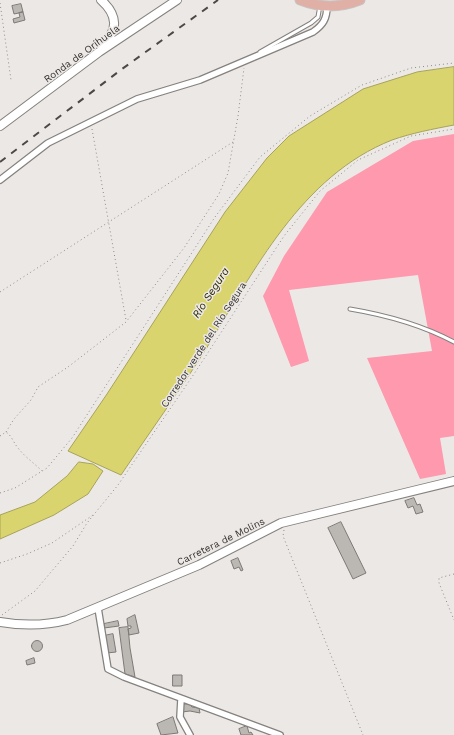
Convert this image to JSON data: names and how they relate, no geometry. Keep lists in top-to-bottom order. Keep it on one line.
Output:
{"streets":{"street":["Ronda de Orihuela","Carretera de Molins"],"path":["Corredor verde del Río Segura"]},"water":["Río Segura"]}
